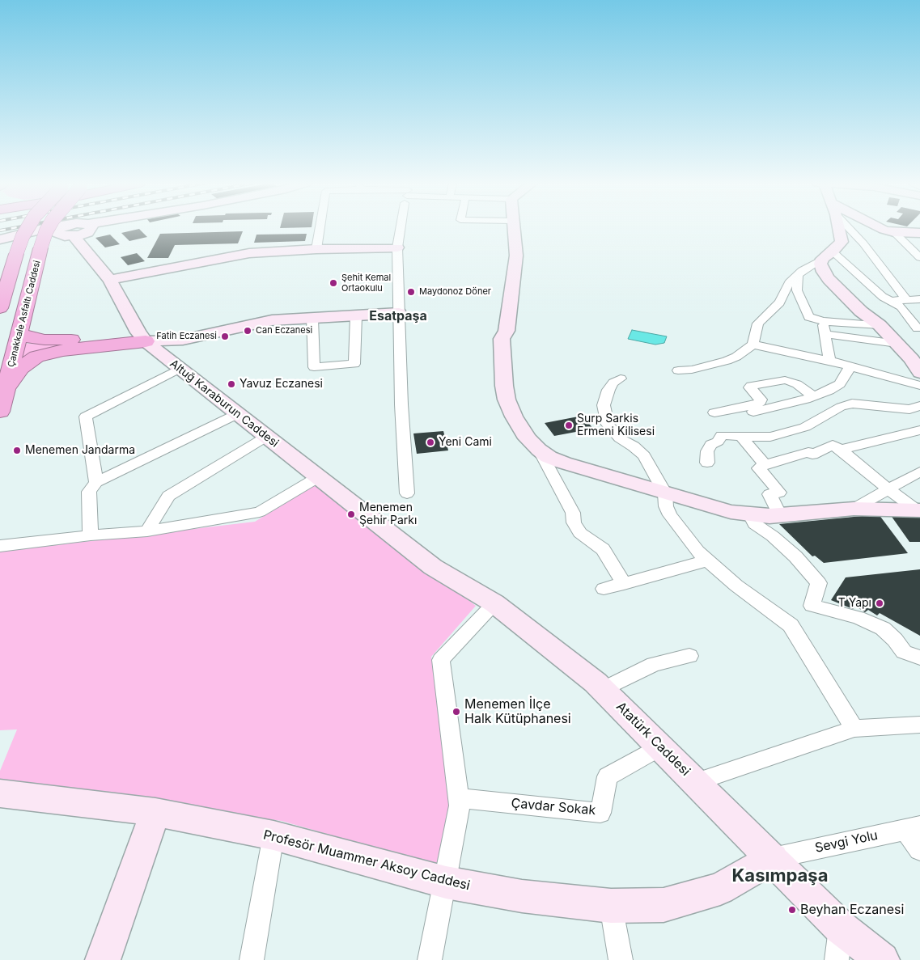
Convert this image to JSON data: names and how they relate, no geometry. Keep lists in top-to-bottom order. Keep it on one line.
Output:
{"streets":{"highway":["Çanakkale Asfaltı Caddesi"],"street":["Altuğ Karaburun Caddesi","Atatürk Caddesi","Çavdar Sokak","Sevgi Yolu","Profesör Muammer Aksoy Caddesi"]},"crossings":[["Altuğ Karaburun Caddesi","Atatürk Caddesi"],["Atatürk Caddesi","Çavdar Sokak"],["Atatürk Caddesi","Sevgi Yolu"],["Atatürk Caddesi","Profesör Muammer Aksoy Caddesi"],["Sevgi Yolu","Profesör Muammer Aksoy Caddesi"]],"districts":["Esatpaşa","Kasımpaşa"],"places":["Şehit Kemal Ortaokulu","Maydonoz Döner","Can Eczanesi","Fatih Eczanesi","Yavuz Eczanesi","Surp Sarkis Ermeni Kilisesi","Yeni Cami","Menemen Jandarma","Menemen Şehir Parkı","T Yapı","Menemen İlçe Halk Kütüphanesi","Beyhan Eczanesi"]}
